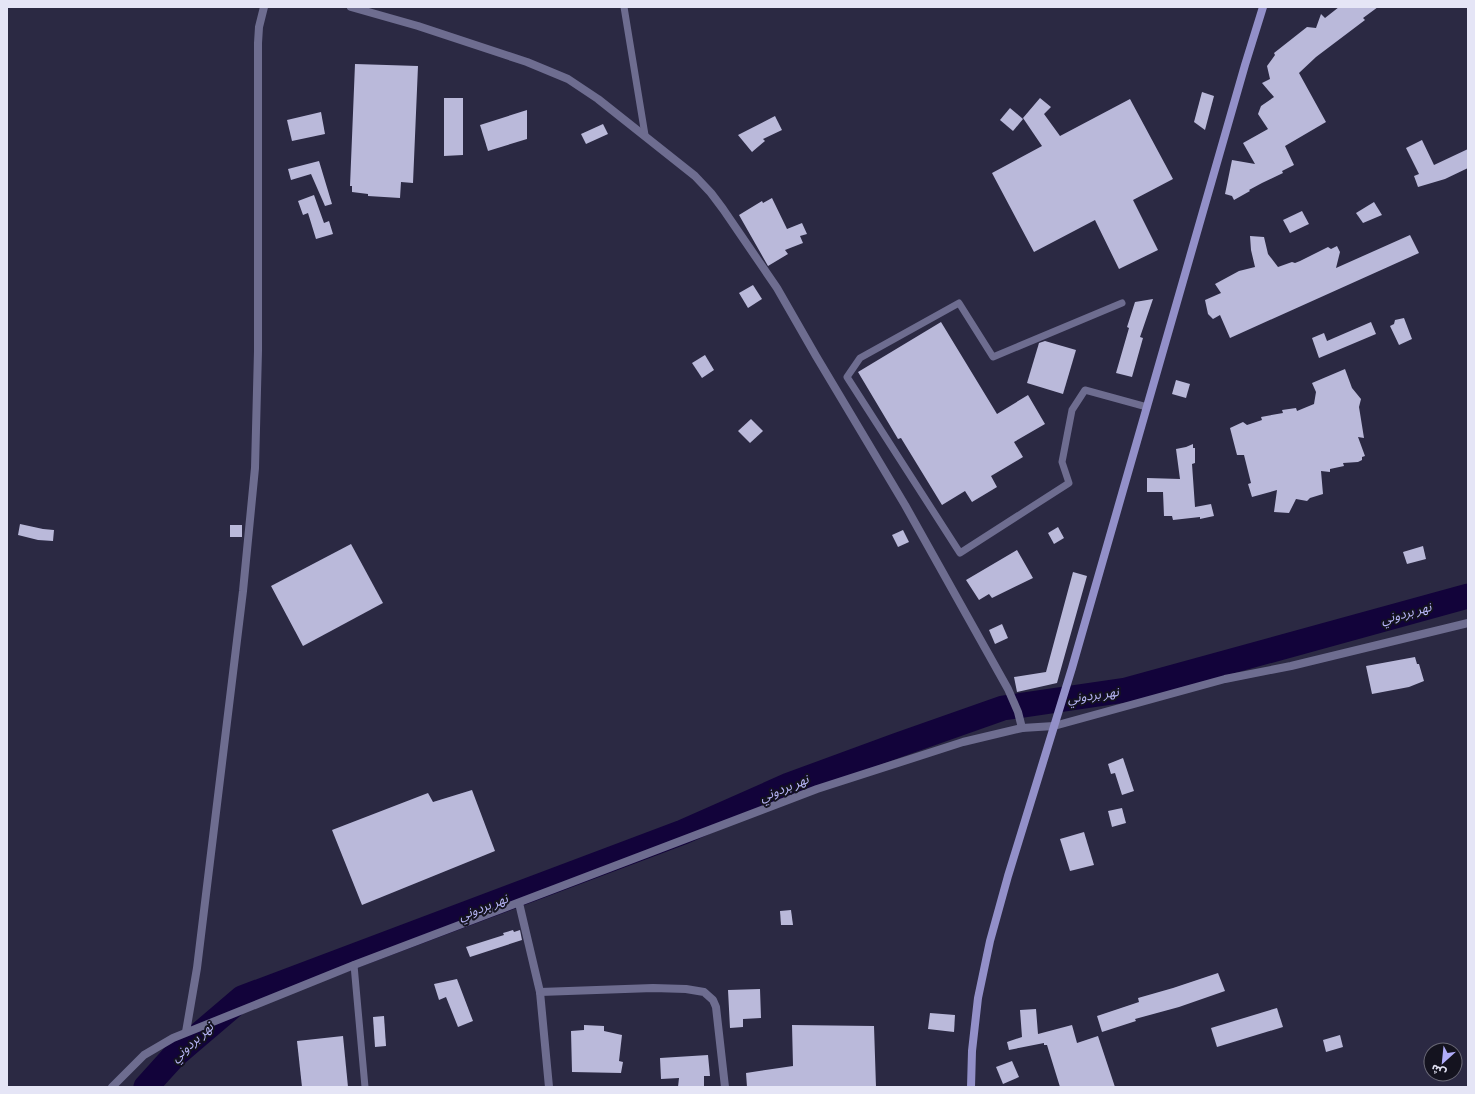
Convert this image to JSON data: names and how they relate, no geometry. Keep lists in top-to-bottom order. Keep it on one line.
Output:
{"water":["نهر بردوني"],"north":"bottom left"}
